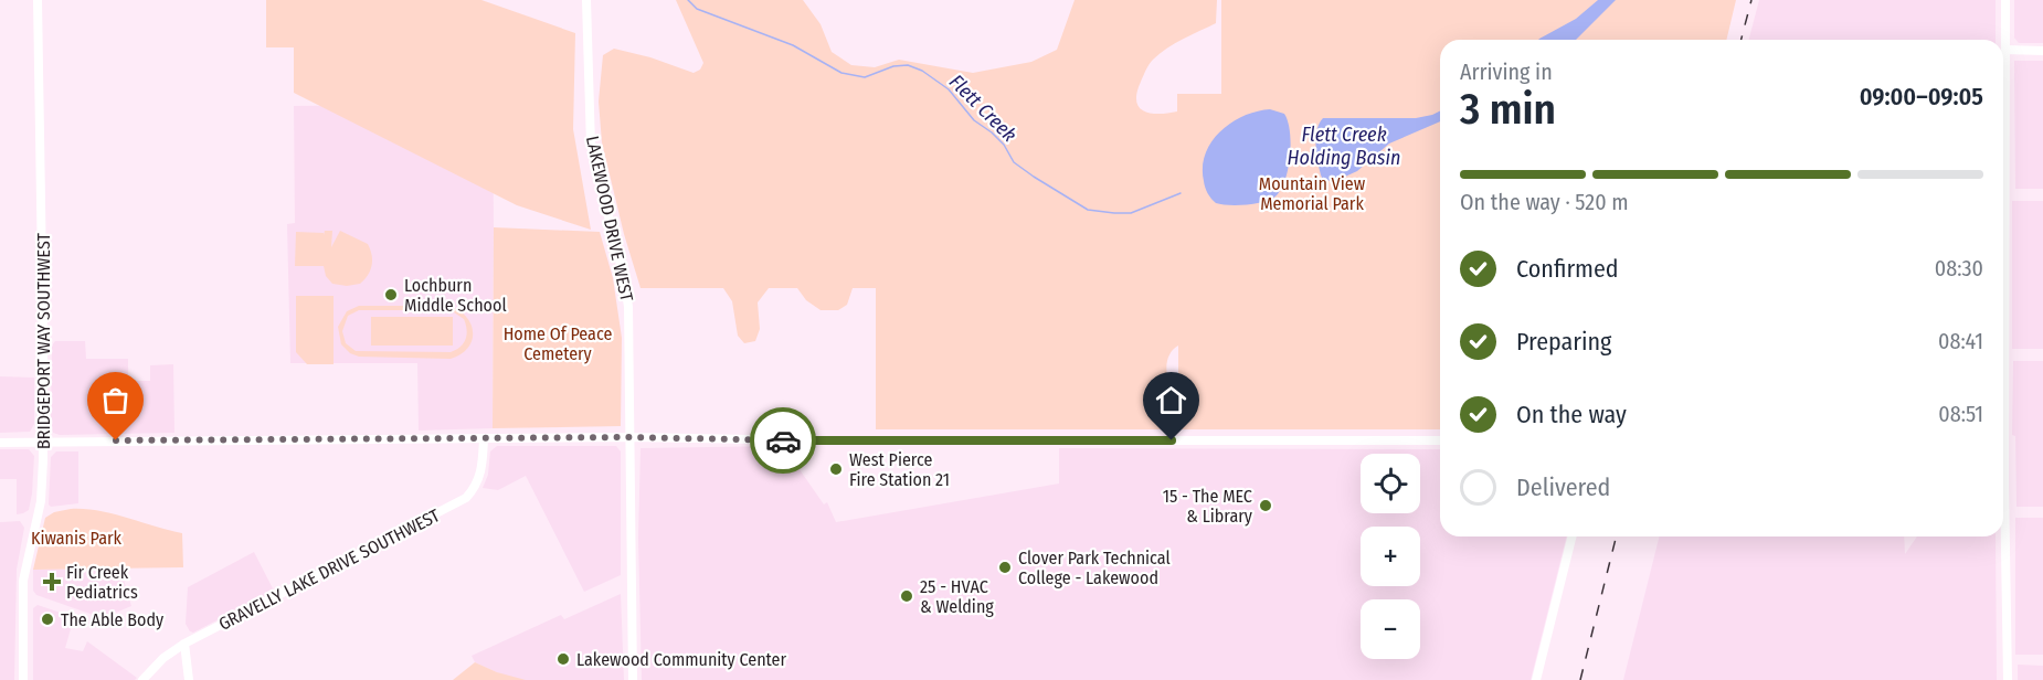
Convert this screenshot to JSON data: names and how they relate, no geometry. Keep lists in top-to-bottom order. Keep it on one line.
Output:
{"streets":{"main road":["LAKEWOOD DRIVE WEST","BRIDGEPORT WAY SOUTHWEST","GRAVELLY LAKE DRIVE SOUTHWEST"]},"water":["Flett Creek","Flett Creek Holding Basin"],"parks":["Mountain View Memorial Park","Home Of Peace Cemetery","Kiwanis Park"],"places":{"other":["Lochburn Middle School","West Pierce Fire Station 21","15 - The MEC & Library","Clover Park Technical College - Lakewood","25 - HVAC & Welding","The Able Body","Lakewood Community Center"],"health":["Fir Creek Pediatrics"]},"page":{"heading":["3 min","Arriving in","09:00–09:05"],"bar":"On the way · 520 m","list":[["Confirmed","08:30"],["Preparing","08:41"],["On the way","08:51"],"Delivered"],"map_buttons":["+","−"]}}
